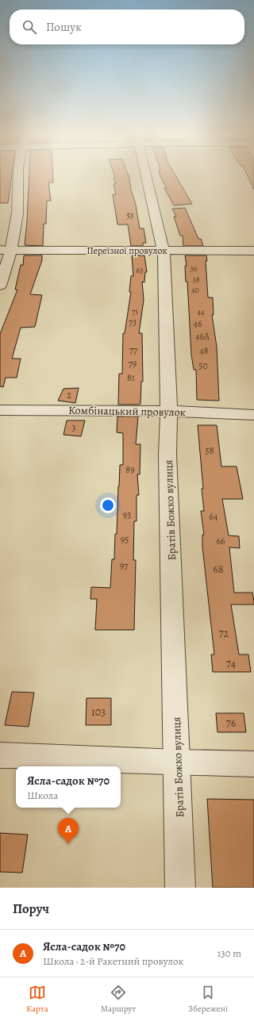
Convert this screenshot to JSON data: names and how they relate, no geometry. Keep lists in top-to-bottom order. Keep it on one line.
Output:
{"streets":{"street":["Переїзної провулок","Комбінацький провулок","Братів Божко вулиця"]},"crossings":[["Переїзної провулок","Братів Божко вулиця"],["Комбінацький провулок","Братів Божко вулиця"]],"house_numbers":["53","36","63","38","40","71","44","73","46","46А","77","48","79","50","81","2","3","58","89","93","64","95","66","97","68","72","74","103","76"],"page":{"search":"Пошук","popup":["Ясла-садок №70","Школа"],"pins":"A","heading":"Поруч","list":[{"mark":"A","name":"Ясла-садок №70","note":"Школа · 2-й Ракетний провулок","value":"130 m"}],"nav":["Карта","Маршрут","Збережені"]}}
